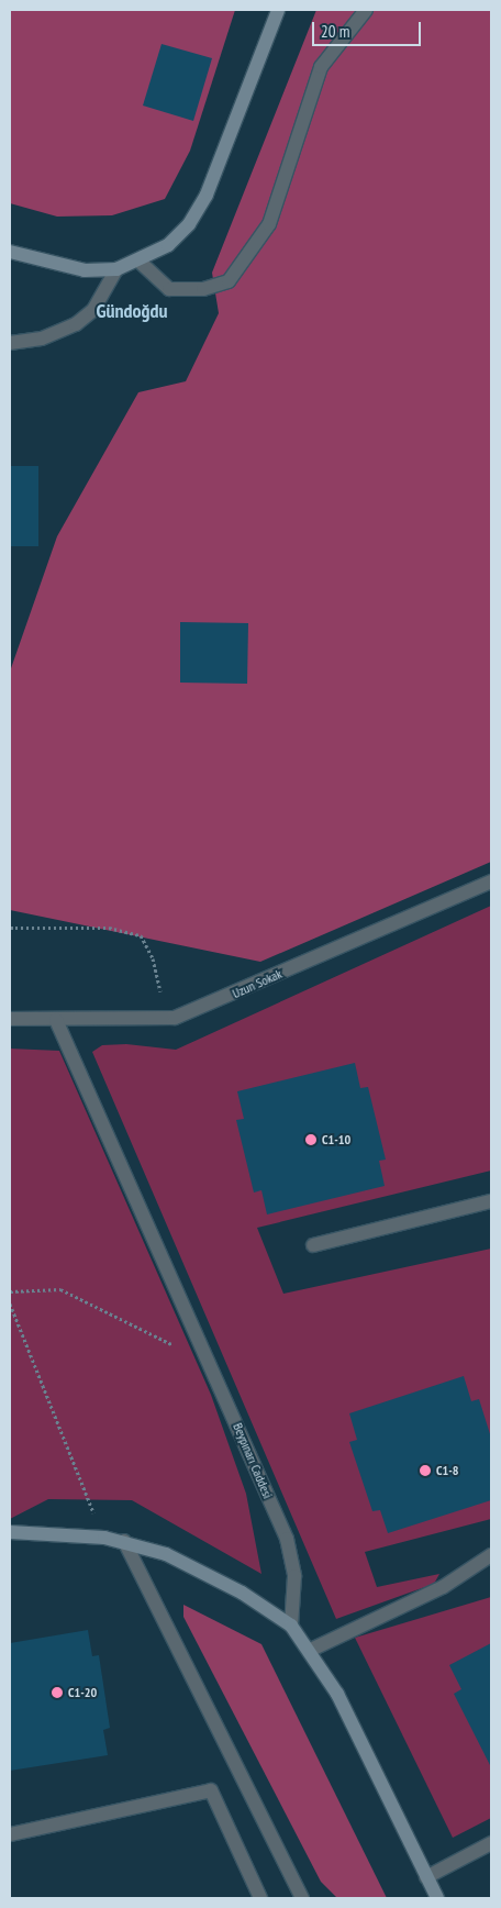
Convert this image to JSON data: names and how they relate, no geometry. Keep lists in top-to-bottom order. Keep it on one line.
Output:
{"streets":{"street":["Uzun Sokak","Beypınarı Caddesi"]},"crossings":[["Uzun Sokak","Beypınarı Caddesi"]],"districts":["Gündoğdu"],"places":["C1-10","C1-8","C1-20"],"scale_bar":"20 m"}
